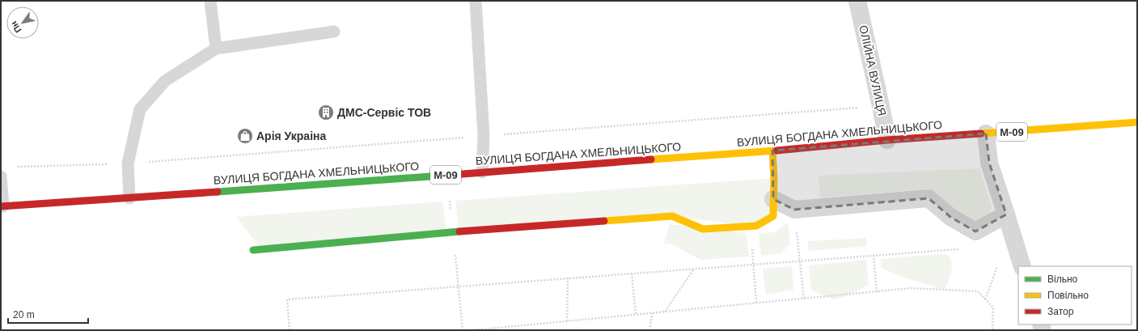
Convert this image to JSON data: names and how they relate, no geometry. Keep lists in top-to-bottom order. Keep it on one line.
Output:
{"streets":{"main road":["М-09","ВУЛИЦЯ БОГДАНА ХМЕЛЬНИЦЬКОГО"],"street":["ОЛІЙНА ВУЛИЦЯ"]},"crossings":[["ОЛІЙНА ВУЛИЦЯ","ВУЛИЦЯ БОГДАНА ХМЕЛЬНИЦЬКОГО"]],"places":{"building":["ДМС-Сервіс ТОВ"],"shop":["Арія Украіна"]},"legend":["Вільно","Повільно","Затор"],"scale_bar":"20 m","north":"bottom left"}
